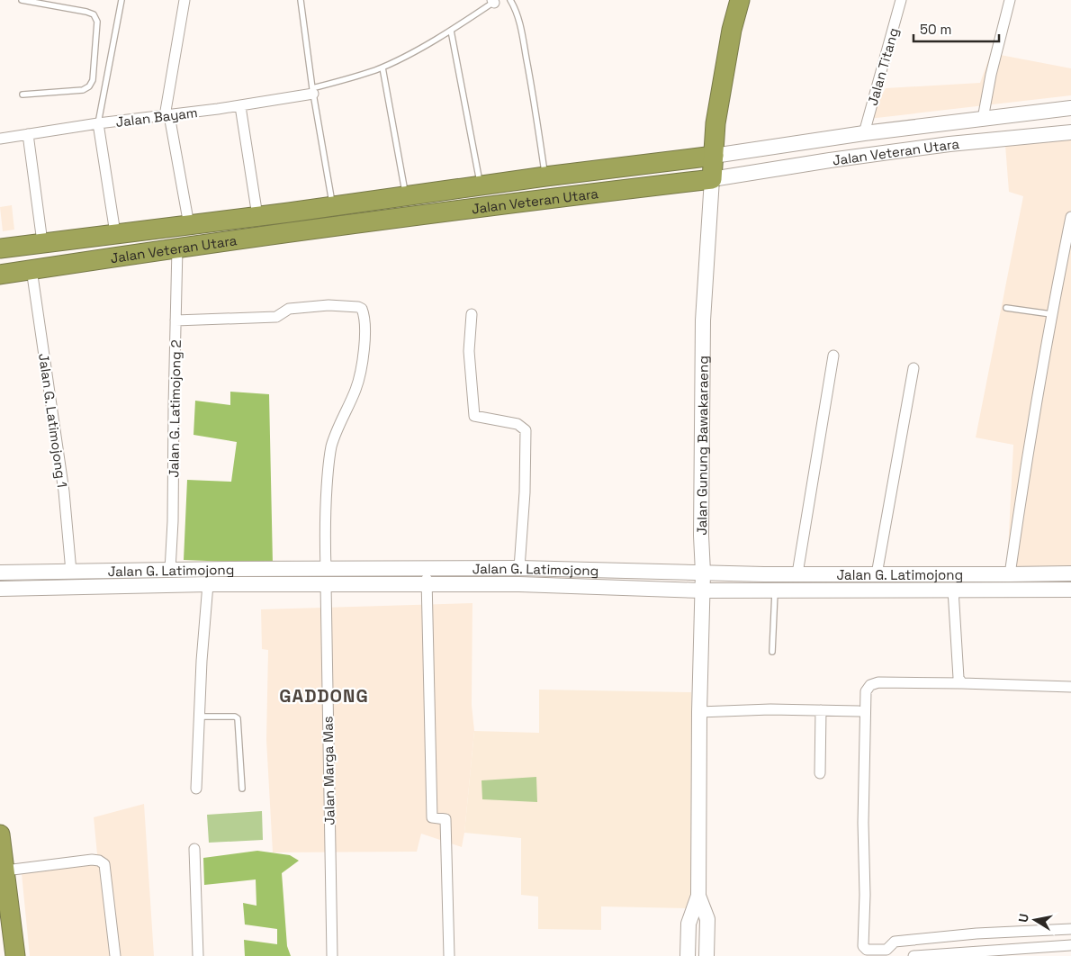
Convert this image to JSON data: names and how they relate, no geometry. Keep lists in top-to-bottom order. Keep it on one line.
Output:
{"streets":{"highway":["Jalan Veteran Utara","Jalan Gunung Bawakaraeng"],"main road":["Jalan G. Latimojong"],"street":["Jalan Titang","Jalan Bayam","Jalan G. Latimojong 2","Jalan G. Latimojong 1","Jalan Marga Mas"]},"crossings":[["Jalan Titang","Jalan Veteran Utara"],["Jalan Veteran Utara","Jalan G. Latimojong 2"],["Jalan Veteran Utara","Jalan G. Latimojong 1"],["Jalan Veteran Utara","Jalan Gunung Bawakaraeng"],["Jalan G. Latimojong 2","Jalan G. Latimojong"],["Jalan G. Latimojong 1","Jalan G. Latimojong"],["Jalan Gunung Bawakaraeng","Jalan G. Latimojong"],["Jalan G. Latimojong","Jalan Marga Mas"]],"districts":["GADDONG"],"scale_bar":"50 m","north":"left"}
